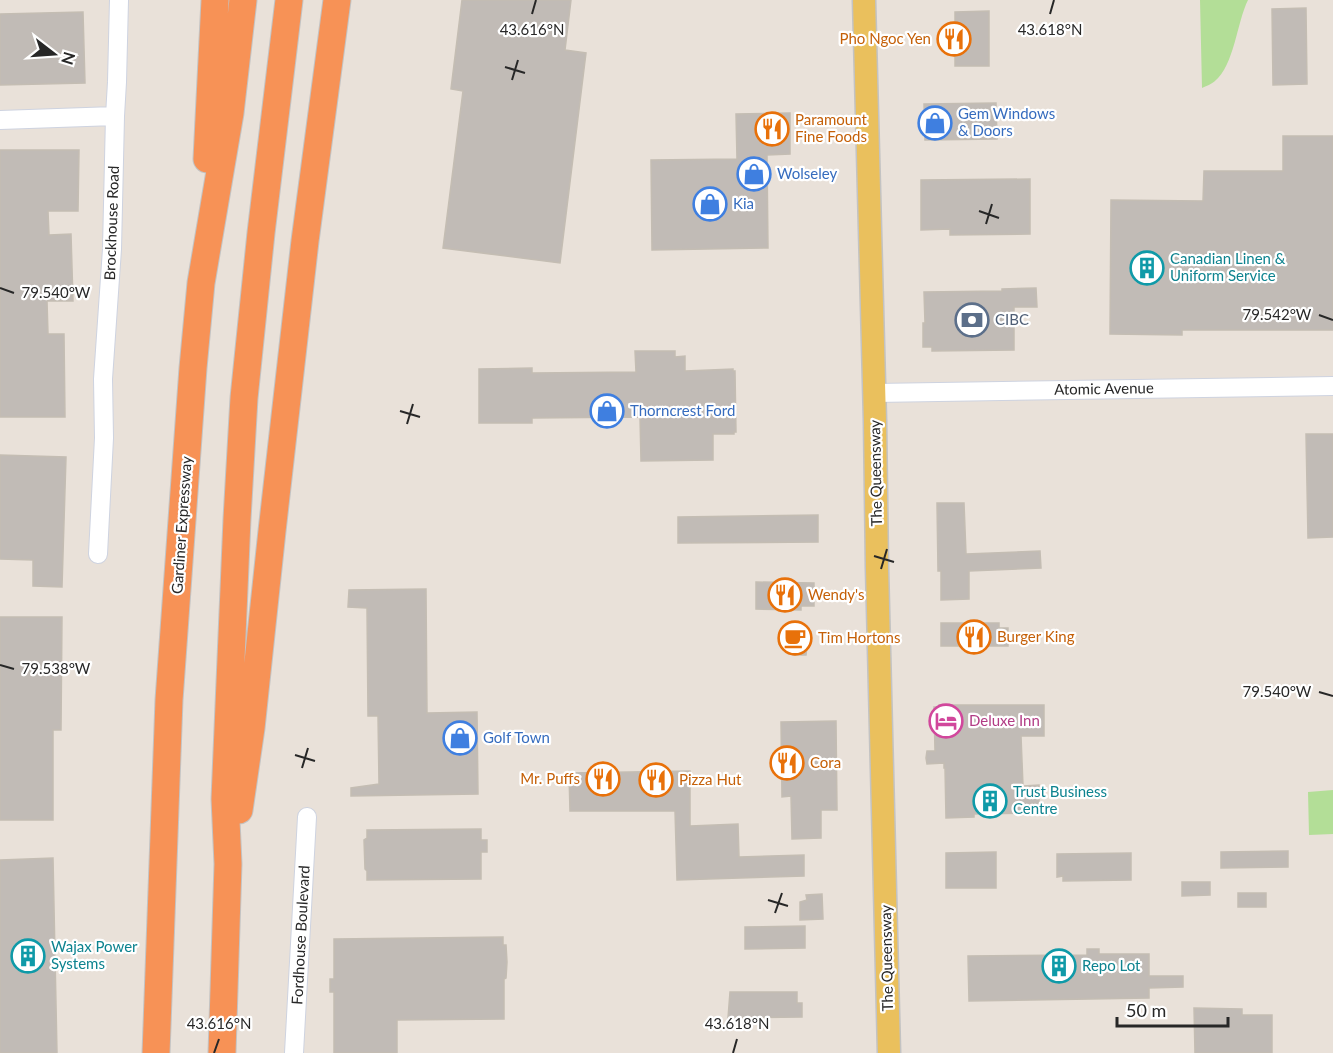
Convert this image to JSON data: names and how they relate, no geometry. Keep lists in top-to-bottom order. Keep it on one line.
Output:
{"streets":{"highway":["Gardiner Expressway"],"main road":["The Queensway"],"street":["Brockhouse Road","Atomic Avenue","Fordhouse Boulevard"]},"crossings":[["Atomic Avenue","The Queensway"]],"places":{"restaurant":["Pho Ngoc Yen","Paramount Fine Foods","Wendy's","Burger King","Cora","Mr. Puffs","Pizza Hut"],"shop":["Gem Windows & Doors","Wolseley","Kia","Thorncrest Ford","Golf Town"],"building":["Canadian Linen & Uniform Service","Trust Business Centre","Wajax Power Systems","Repo Lot"],"bank":["CIBC"],"cafe":["Tim Hortons"],"hotel":["Deluxe Inn"]},"scale_bar":"50 m","north":"right","coordinates":["43.616°N","43.618°N","79.540°W","79.542°W","79.538°W"]}
